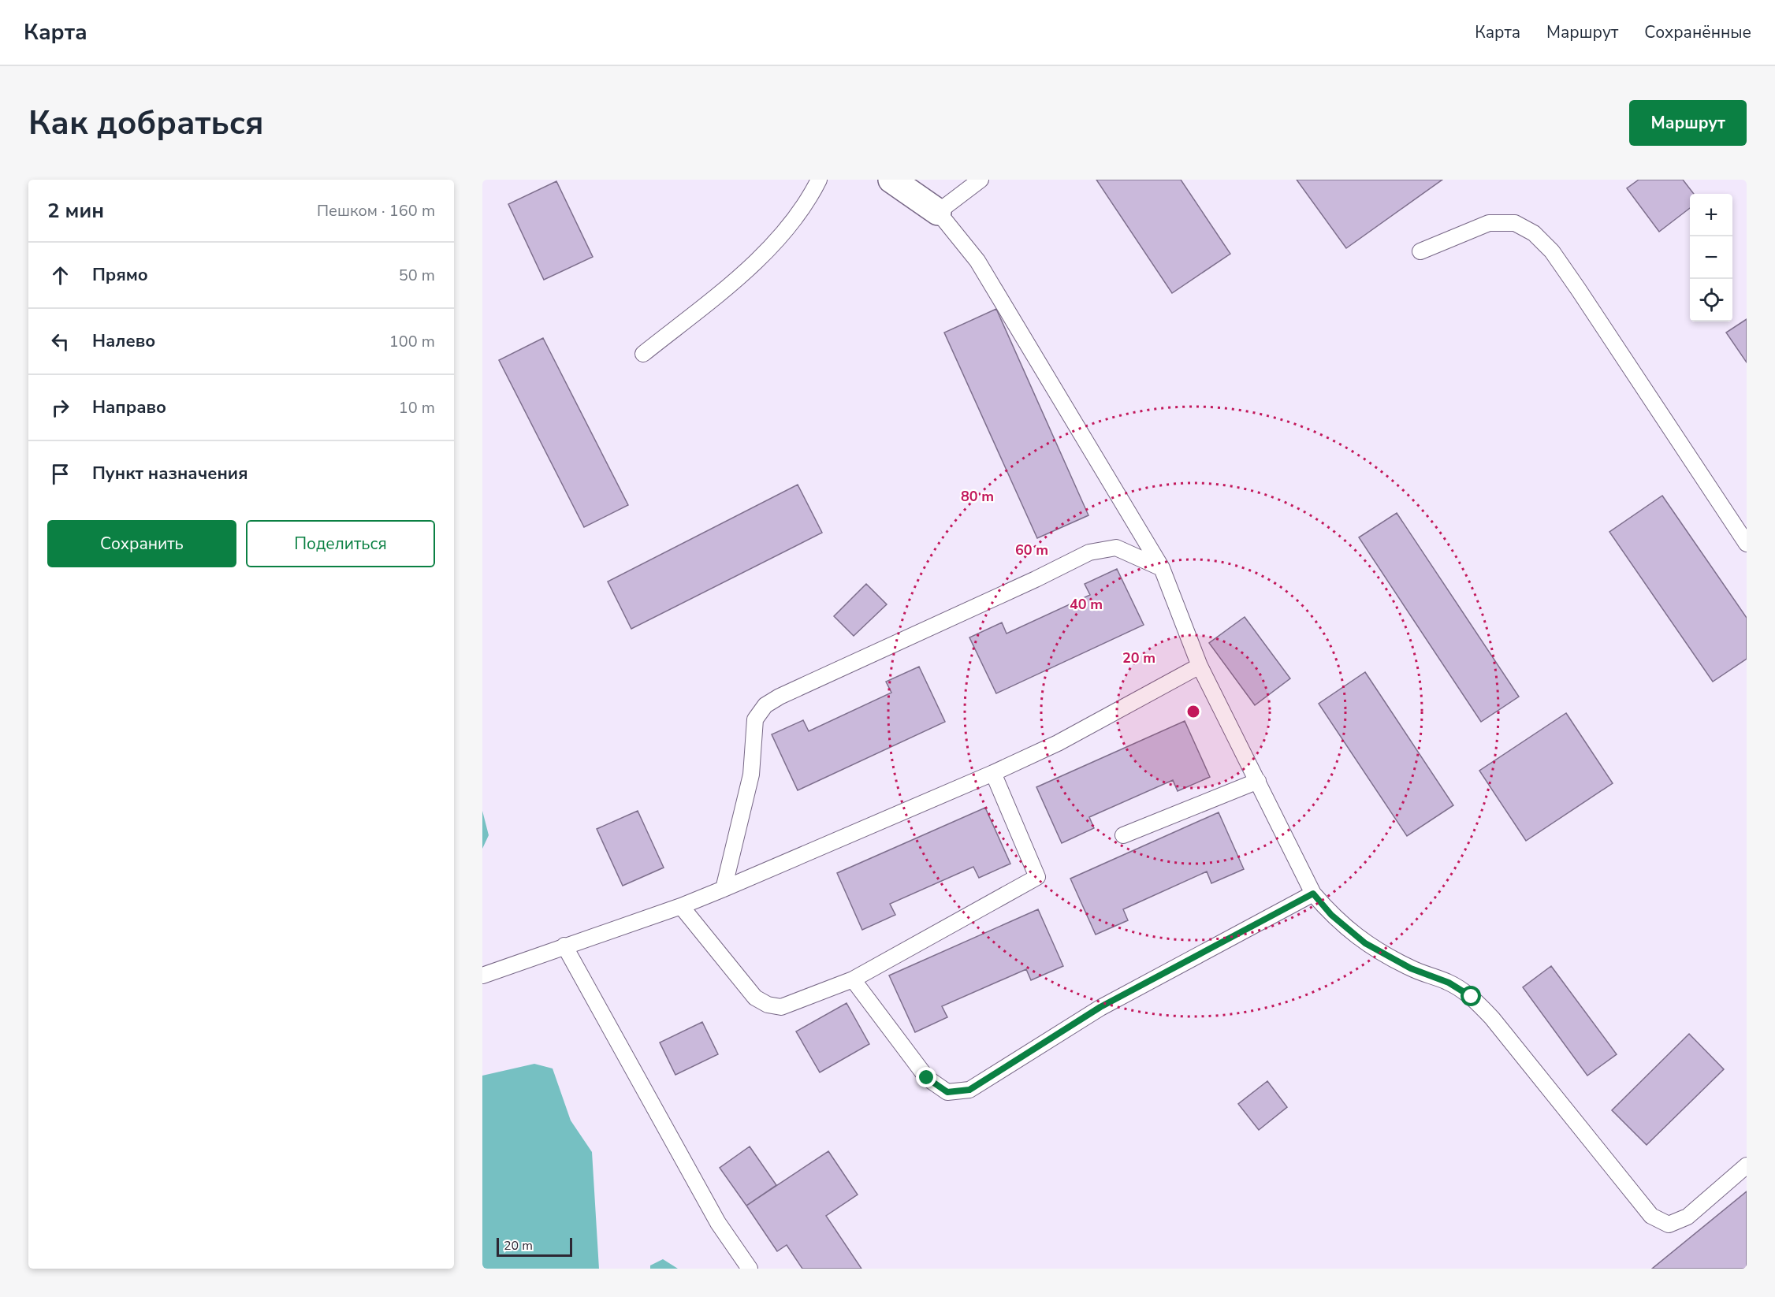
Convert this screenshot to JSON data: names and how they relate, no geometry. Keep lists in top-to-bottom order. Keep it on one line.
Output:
{"scale_bar":"20 m","page":{"header":"Карта","nav":["Карта","Маршрут","Сохранённые"],"buttons":["Маршрут",["Сохранить","Поделиться"]],"title":"Как добраться","heading":["2 мин","Пешком · 160 m"],"map_buttons":["+","−"],"list":[["Прямо","50 m"],["Налево","100 m"],["Направо","10 m"],"Пункт назначения"],"scale":"20 m"},"rings":["80 m","60 m","40 m","20 m"]}
